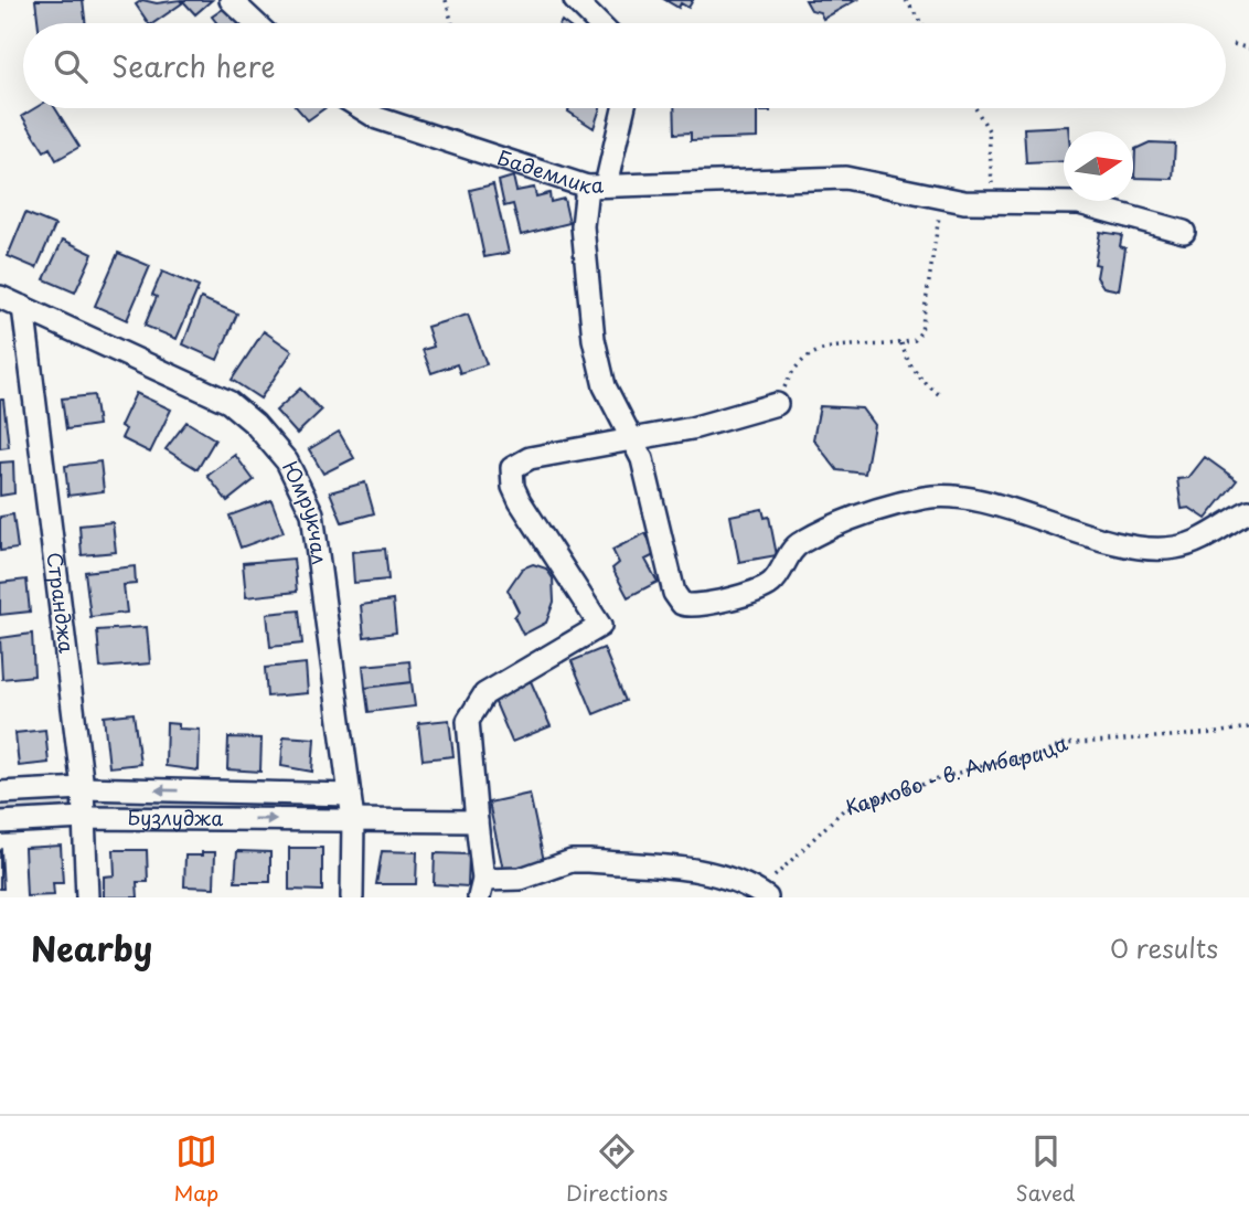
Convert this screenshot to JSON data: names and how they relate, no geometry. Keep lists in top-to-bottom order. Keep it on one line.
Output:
{"streets":{"street":["Бадемлика","Юмрукчал","Странджа","Бузлуджа"],"path":["Карлово - в. Амбарица"]},"crossings":[["Юмрукчал","Странджа"],["Юмрукчал","Бузлуджа"],["Странджа","Бузлуджа"]],"north":"right","page":{"search":"Search here","heading":["Nearby","0 results"],"nav":["Map","Directions","Saved"]}}
